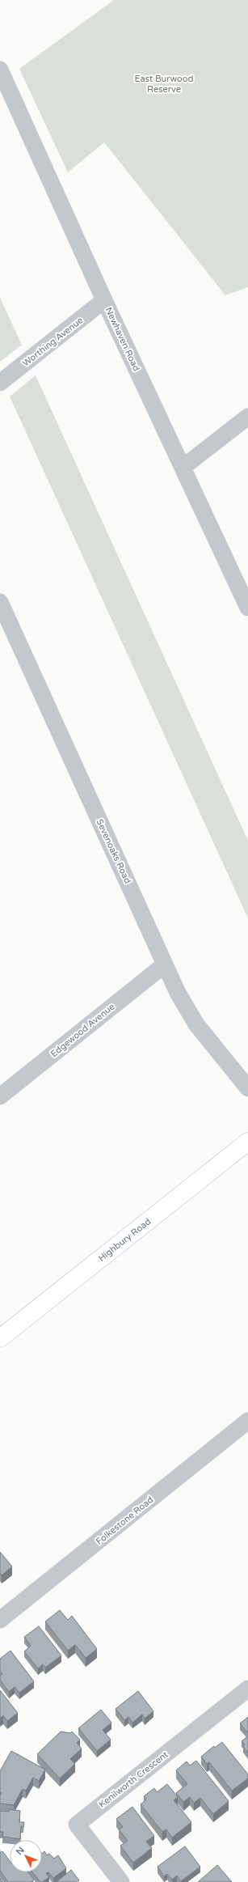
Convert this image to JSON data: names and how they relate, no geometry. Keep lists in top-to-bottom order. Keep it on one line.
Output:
{"streets":{"main road":["Highbury Road"],"street":["Newhaven Road","Worthing Avenue","Sevenoaks Road","Edgewood Avenue","Folkestone Road","Kenilworth Crescent"]},"crossings":[["Newhaven Road","Worthing Avenue"],["Sevenoaks Road","Edgewood Avenue"]],"parks":["East Burwood Reserve"],"north":"top left"}
